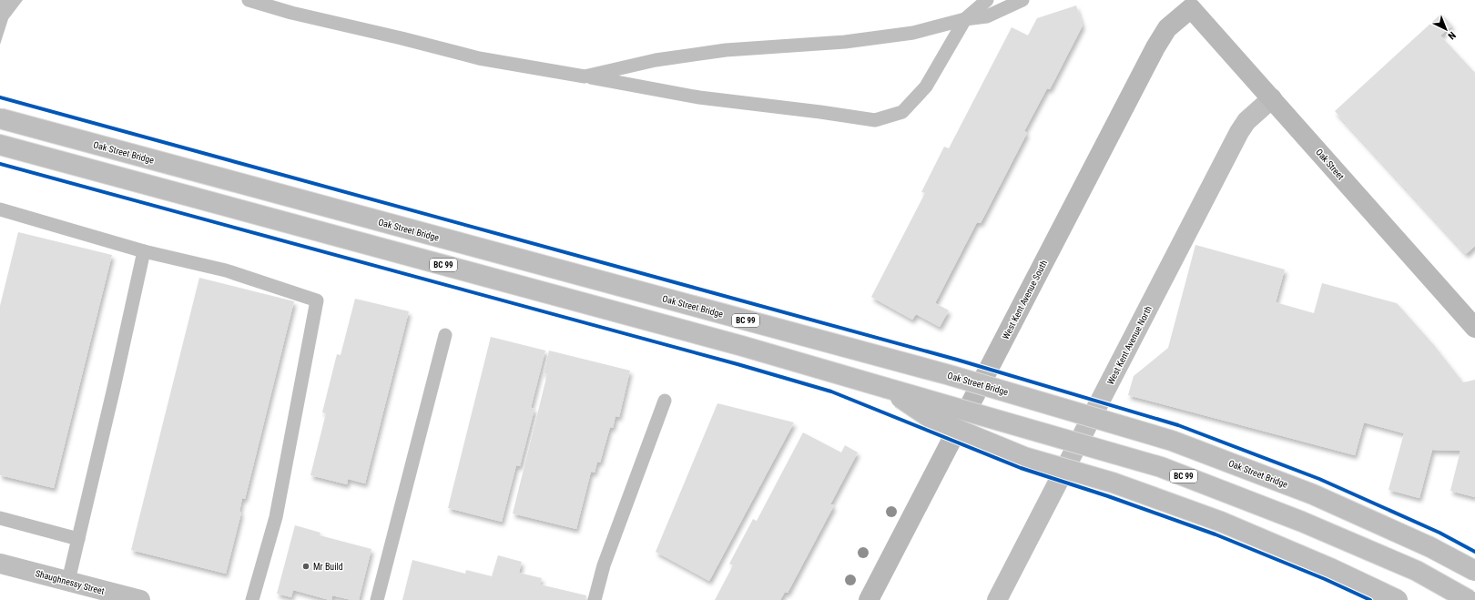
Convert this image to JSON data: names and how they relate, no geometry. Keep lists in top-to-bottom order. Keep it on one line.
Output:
{"streets":{"main road":["Oak Street Bridge","BC 99","West Kent Avenue North","Shaughnessy Street"],"street":["Oak Street","West Kent Avenue South"]},"crossings":[["Oak Street","West Kent Avenue South"],["Oak Street","West Kent Avenue North"]],"places":["Mr Build"],"north":"bottom right"}
